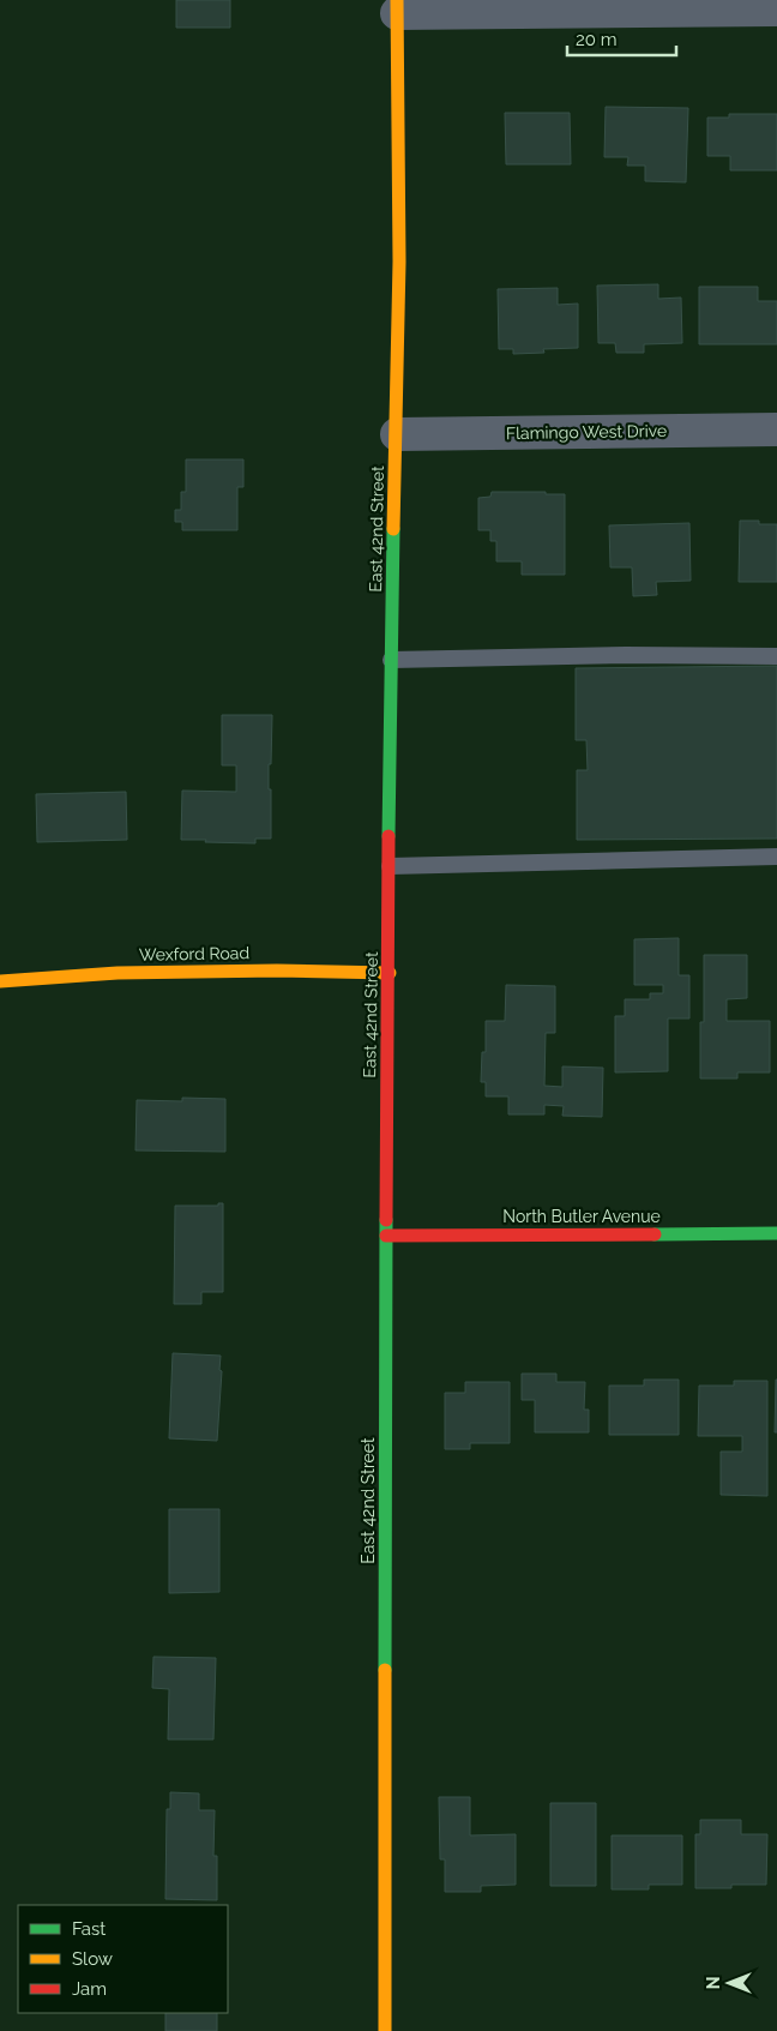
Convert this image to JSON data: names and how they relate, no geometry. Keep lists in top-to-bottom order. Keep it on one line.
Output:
{"streets":{"street":["Flamingo West Drive","East 42nd Street","Wexford Road","North Butler Avenue"]},"crossings":[["Flamingo West Drive","East 42nd Street"],["East 42nd Street","Wexford Road"],["East 42nd Street","North Butler Avenue"]],"legend":["Fast","Slow","Jam"],"scale_bar":"20 m","north":"left"}
